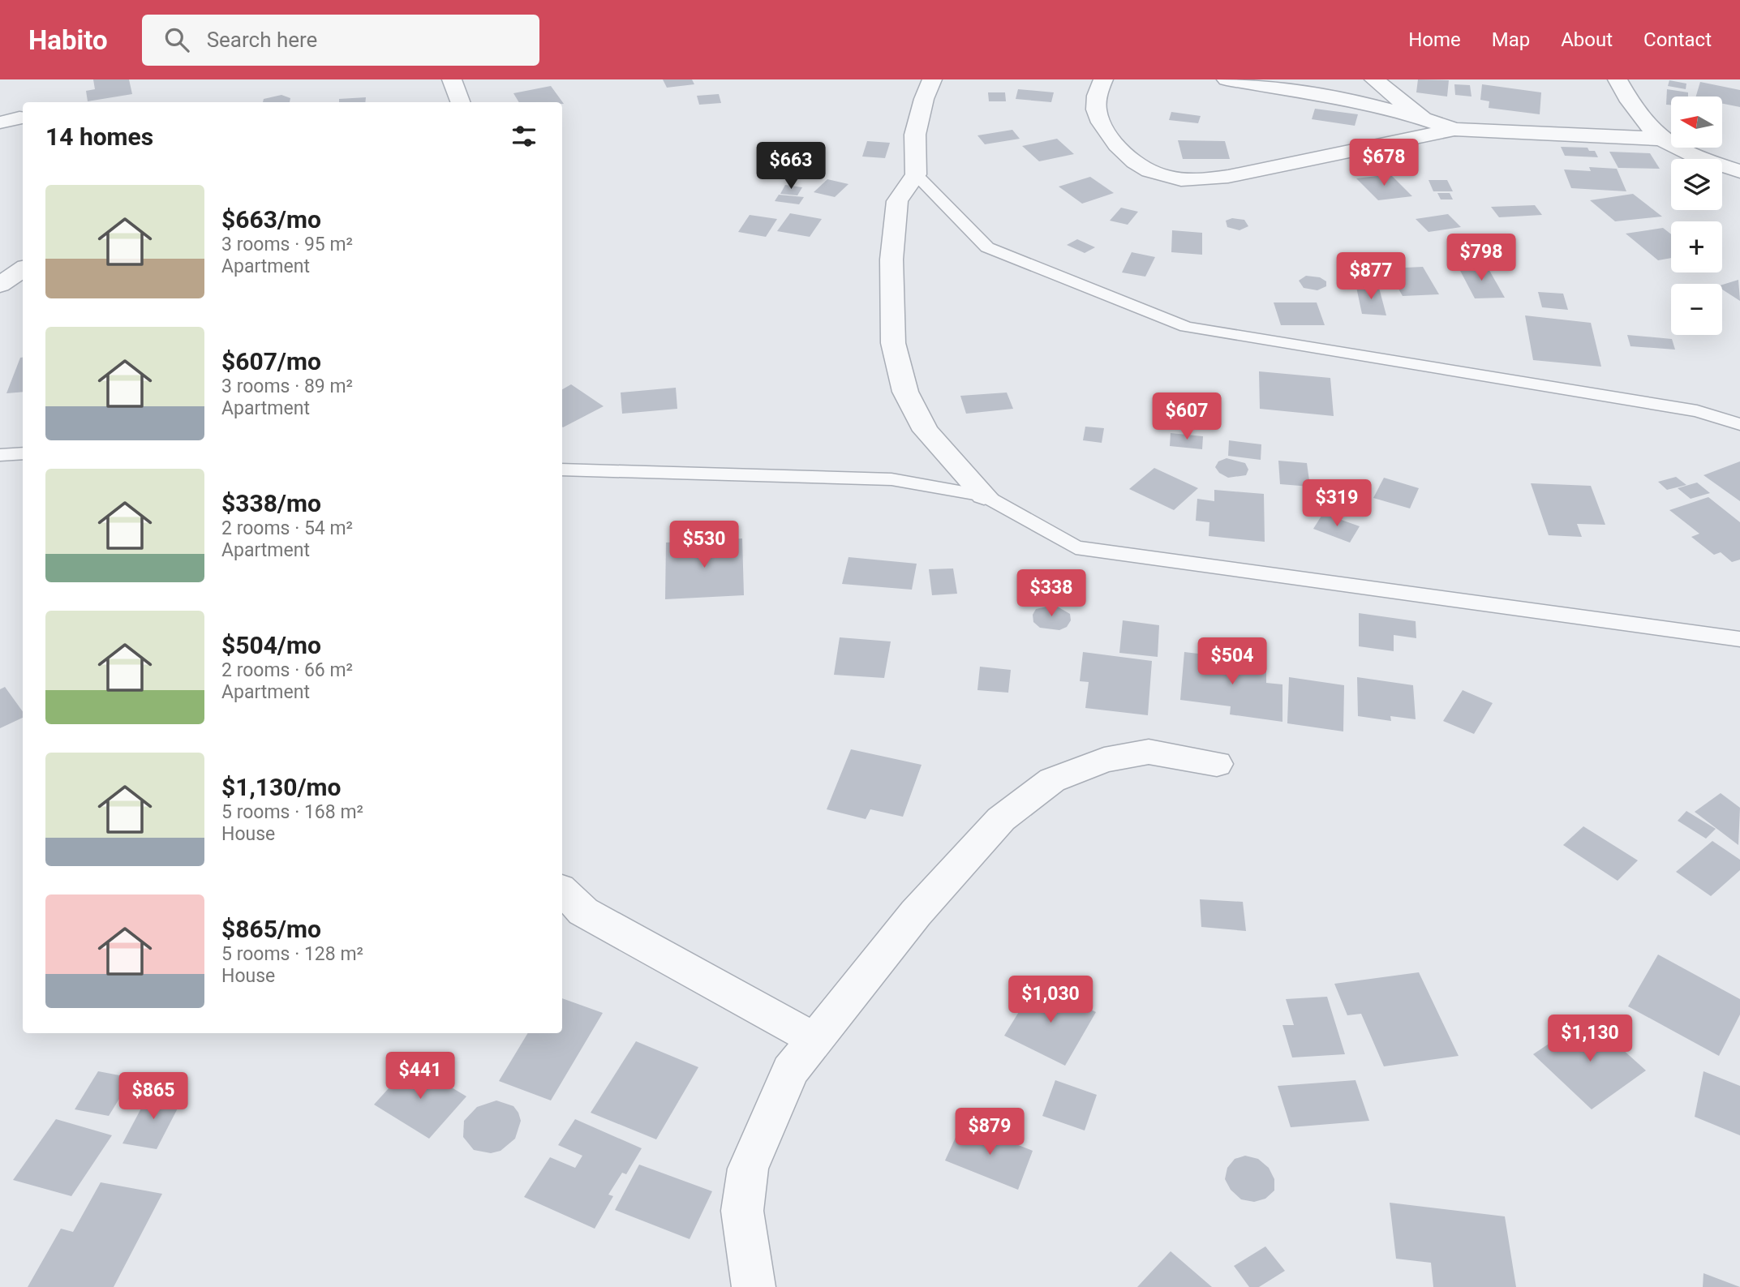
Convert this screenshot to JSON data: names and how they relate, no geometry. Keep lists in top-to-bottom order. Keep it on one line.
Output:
{"north":"left","page":{"header":"Habito","search":"Search here","nav":["Home","Map","About","Contact"],"map_buttons":["+","−"],"heading":"14 homes","price":["$678","$663","$798","$877","$607","$319","$530","$338","$504","$1,030","$1,130","$441","$865","$879"],"list":[{"name":"$663/mo","note":"3 rooms · 95 m² · Apartment"},{"name":"$607/mo","note":"3 rooms · 89 m² · Apartment"},{"name":"$338/mo","note":"2 rooms · 54 m² · Apartment"},{"name":"$504/mo","note":"2 rooms · 66 m² · Apartment"},{"name":"$1,130/mo","note":"5 rooms · 168 m² · House"},{"name":"$865/mo","note":"5 rooms · 128 m² · House"}]}}
